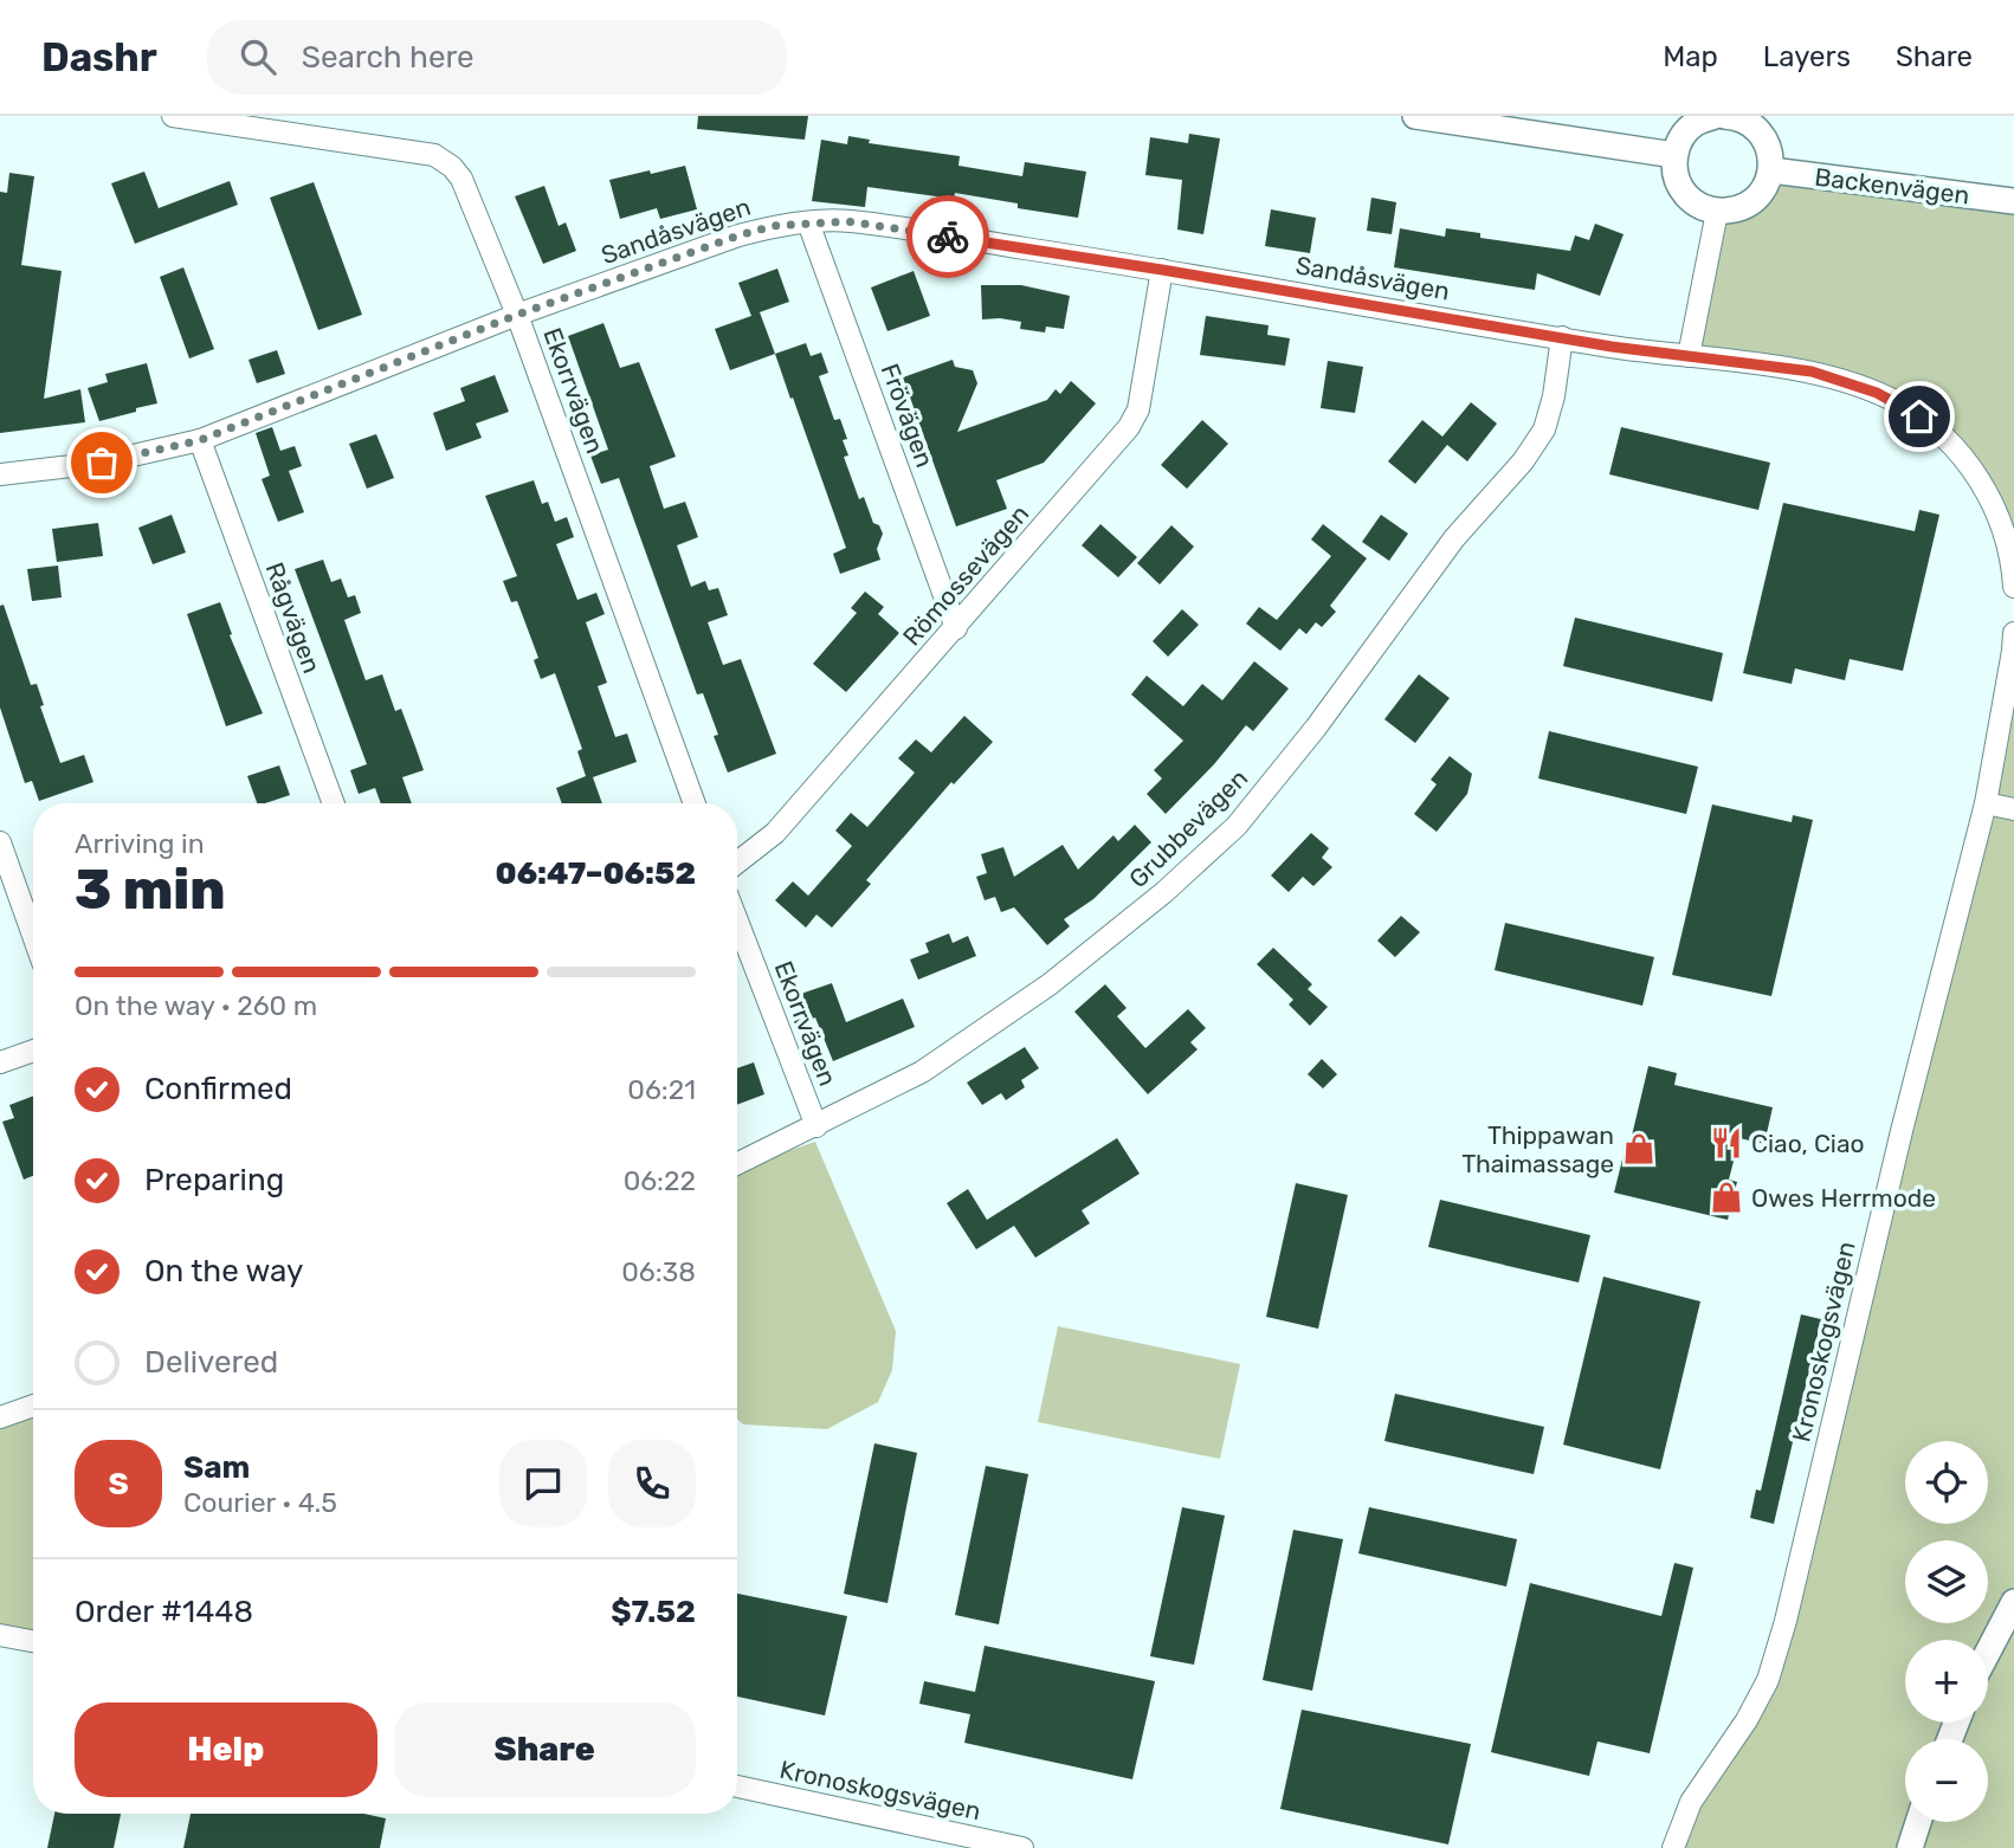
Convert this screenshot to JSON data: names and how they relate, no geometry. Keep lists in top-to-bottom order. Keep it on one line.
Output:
{"streets":{"street":["Backenvägen","Sandåsvägen","Ekorrvägen","Frövägen","Römossevägen","Rågvägen","Grubbevägen","Kronoskogsvägen"]},"crossings":[["Sandåsvägen","Ekorrvägen"],["Sandåsvägen","Frövägen"],["Sandåsvägen","Römossevägen"],["Sandåsvägen","Rågvägen"],["Sandåsvägen","Grubbevägen"],["Ekorrvägen","Grubbevägen"],["Frövägen","Römossevägen"]],"places":{"restaurant":["Ciao, Ciao"],"shop":["Thippawan Thaimassage","Owes Herrmode"]},"page":{"header":"Dashr","search":"Search here","nav":["Map","Layers","Share"],"heading":["3 min","Arriving in","06:47–06:52"],"panel":["Sam","Courier · 4.5","Order #1448","$7.52"],"bar":"On the way · 260 m","list":[["Confirmed","06:21"],["Preparing","06:22"],["On the way","06:38"],"Delivered"],"round":"S","map_buttons":["+","−"],"buttons":["Help","Share"]}}
